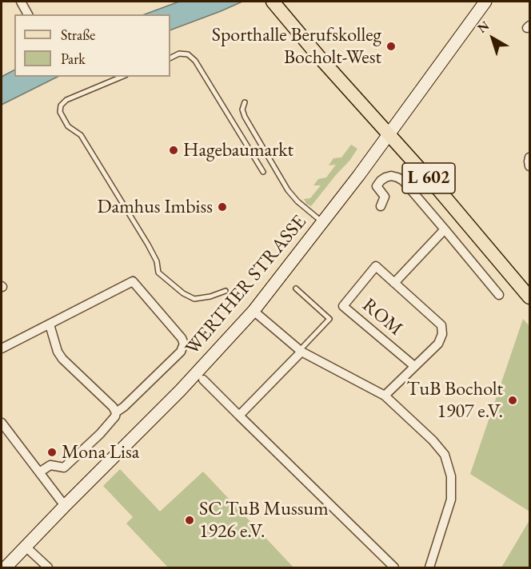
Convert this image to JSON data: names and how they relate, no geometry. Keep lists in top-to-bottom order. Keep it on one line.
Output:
{"streets":{"main road":["L 602","WERTHER STRASSE"],"street":["ROM"]},"crossings":[["L 602","WERTHER STRASSE"]],"places":["Sporthalle Berufskolleg Bocholt-West","Hagebaumarkt","Damhus Imbiss","TuB Bocholt 1907 e.V.","Mona Lisa","SC TuB Mussum 1926 e.V."],"legend":["Straße","Park"],"north":"top left"}
